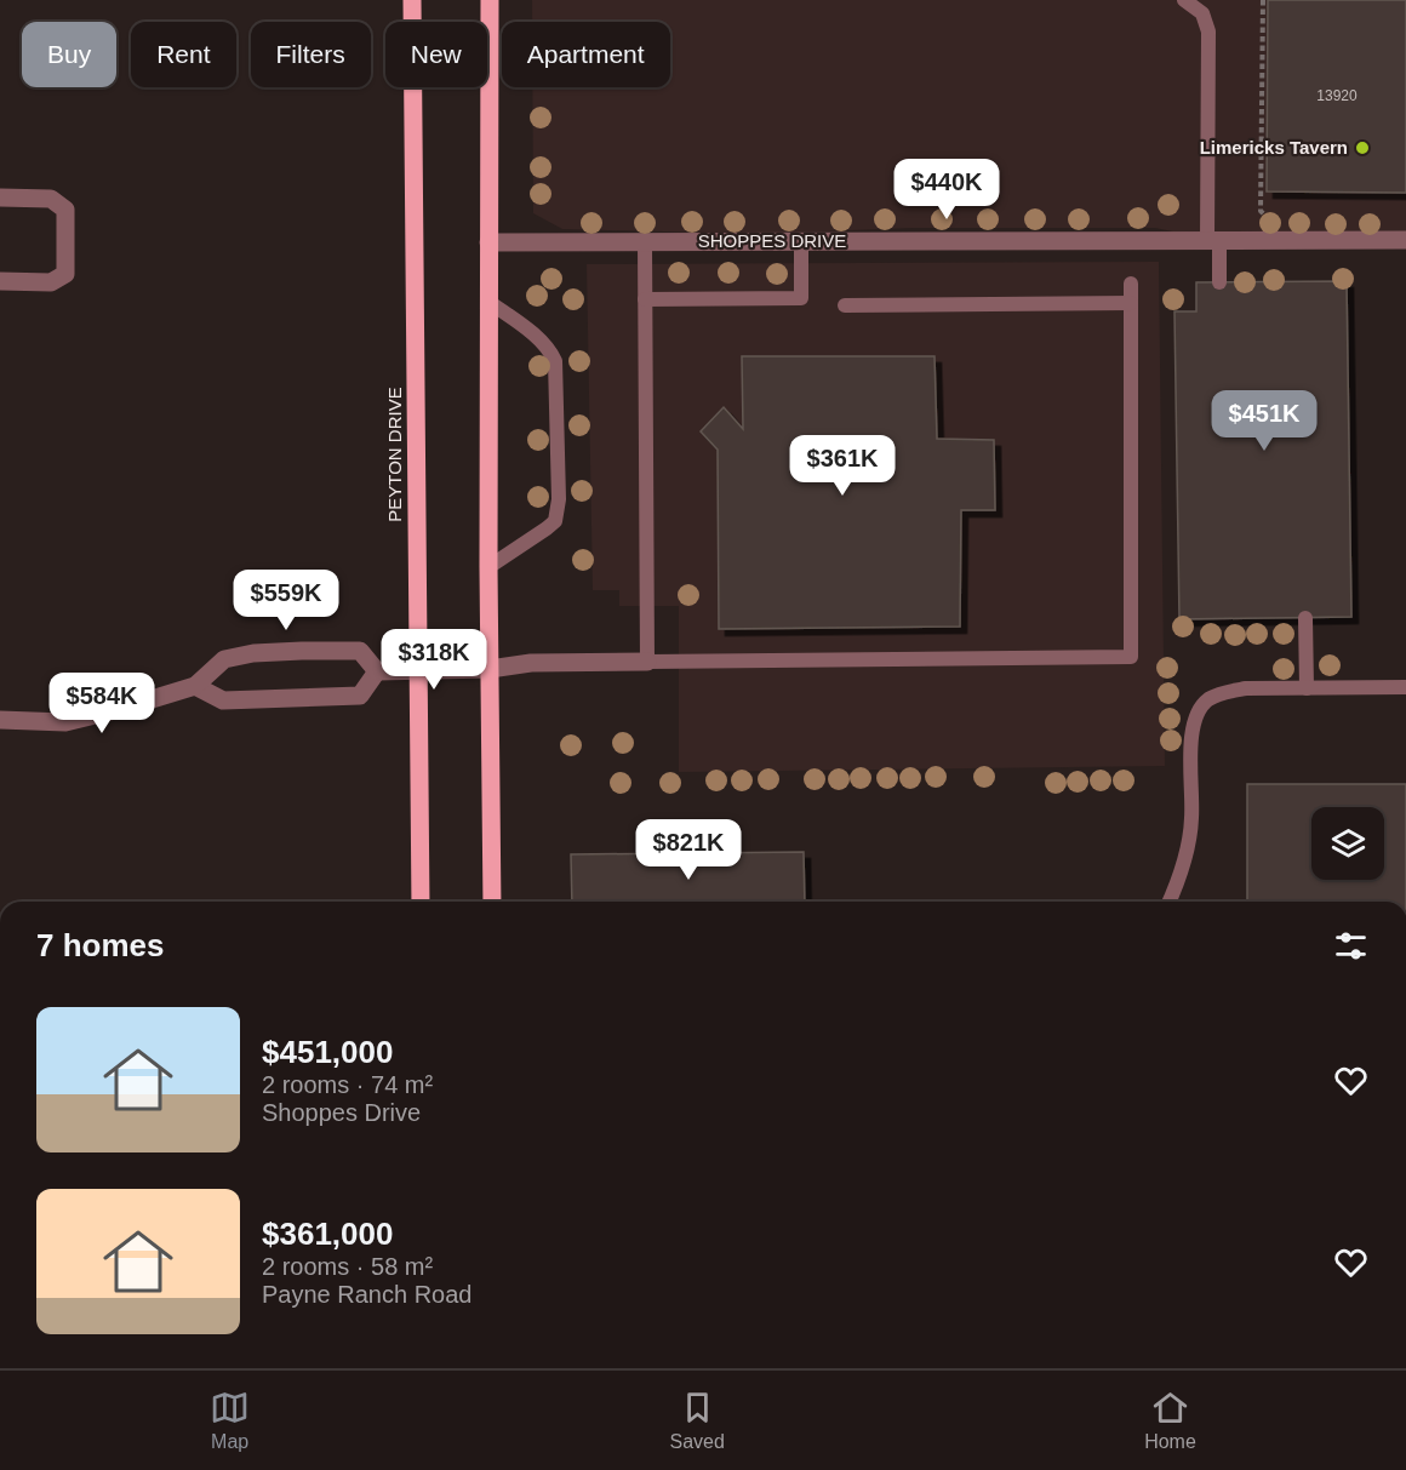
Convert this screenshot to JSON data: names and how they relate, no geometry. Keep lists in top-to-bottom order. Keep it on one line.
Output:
{"streets":{"main road":["PEYTON DRIVE"],"street":["SHOPPES DRIVE"]},"places":["Limericks Tavern"],"house_numbers":["13920"],"page":{"chip":["Buy","Rent","Filters","New","Apartment"],"price":["$440K","$451K","$361K","$559K","$318K","$584K","$821K"],"heading":"7 homes","list":[{"name":"$451,000","note":"2 rooms · 74 m² · Shoppes Drive"},{"name":"$361,000","note":"2 rooms · 58 m² · Payne Ranch Road"}],"tabs":["Map","Saved","Home"]}}
